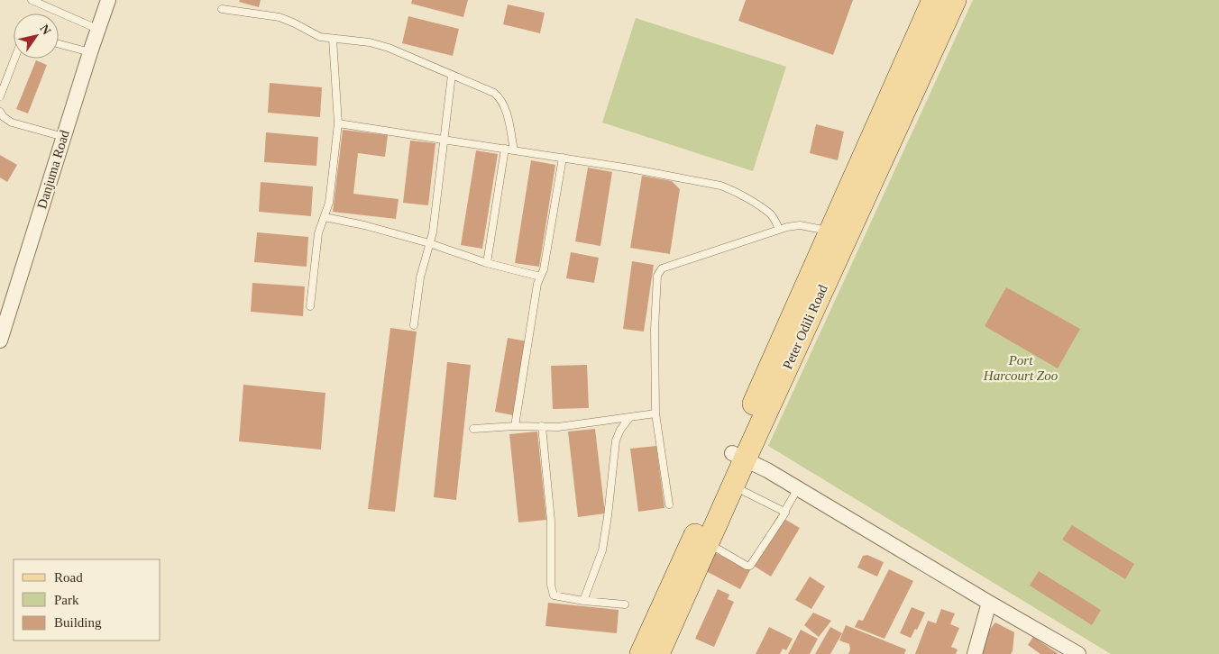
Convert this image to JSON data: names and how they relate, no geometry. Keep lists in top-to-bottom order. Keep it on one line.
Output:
{"streets":{"main road":["Peter Odili Road"],"street":["Danjuma Road"]},"parks":["Port Harcourt Zoo"],"legend":["Road","Park","Building"],"north":"top right"}
